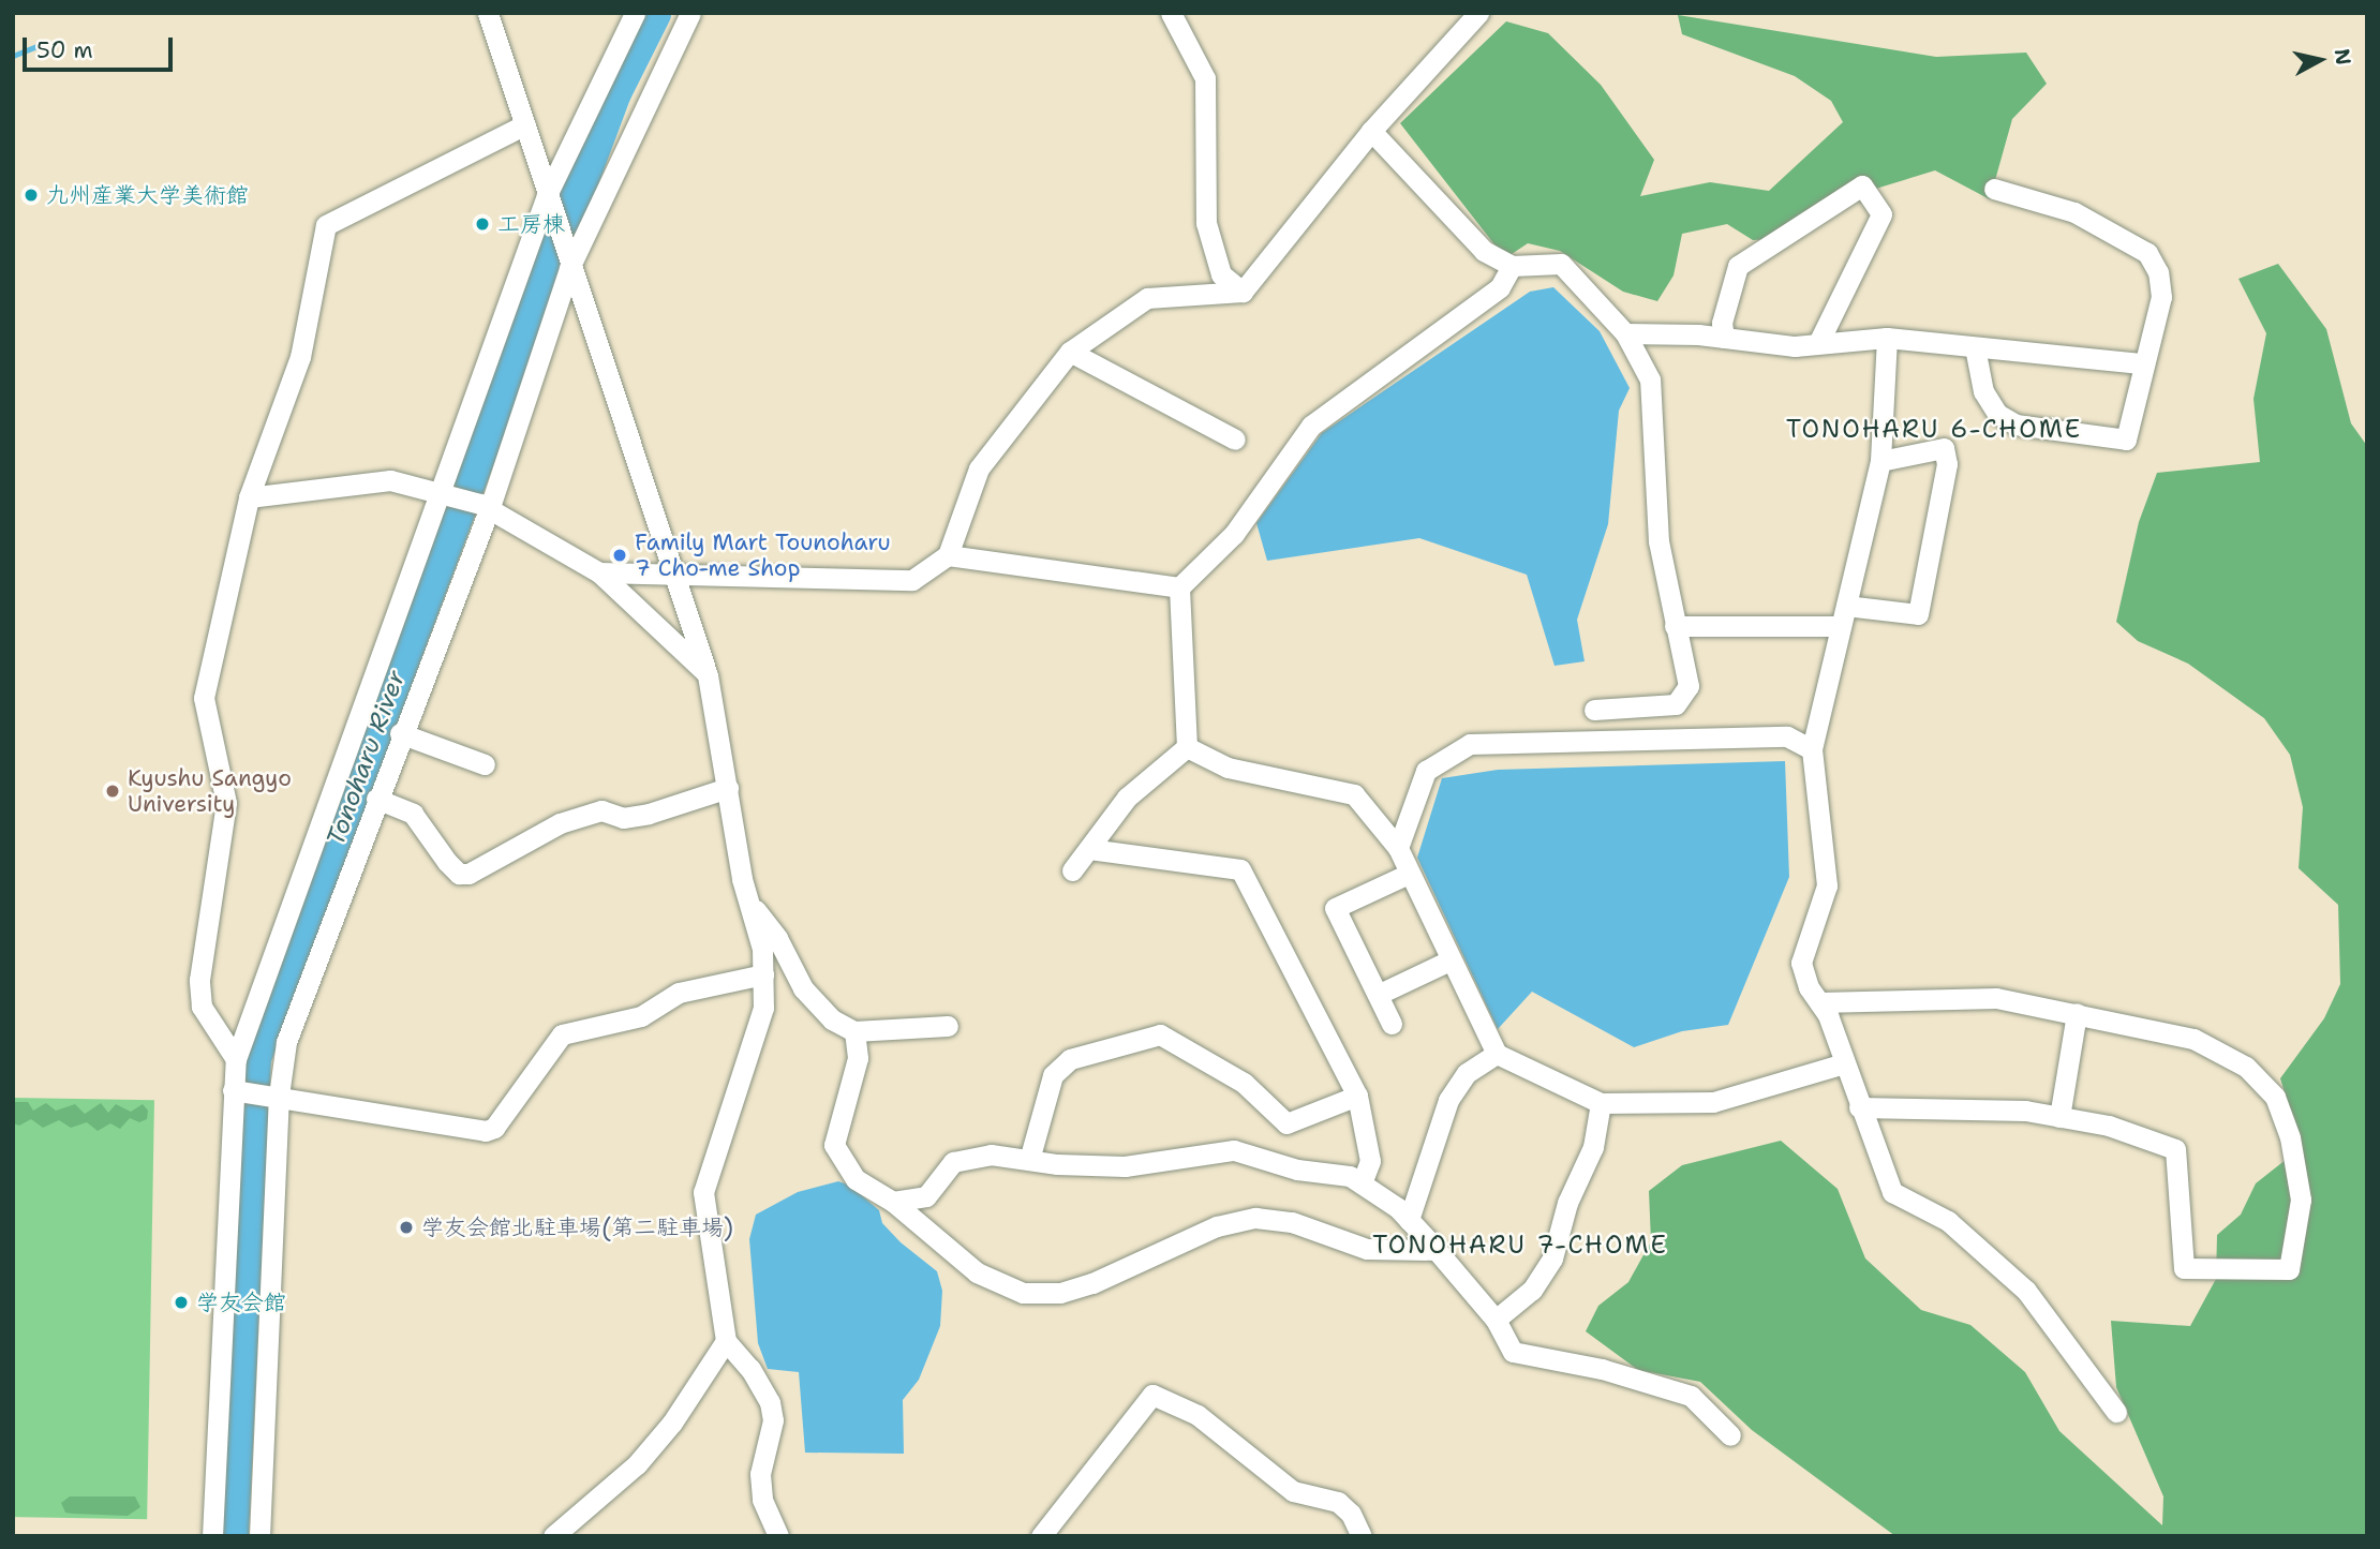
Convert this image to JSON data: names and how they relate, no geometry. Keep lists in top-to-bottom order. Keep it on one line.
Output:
{"districts":["TONOHARU 6-CHOME","TONOHARU 7-CHOME"],"water":["Tonoharu River"],"places":["九州産業大学美術館","工房棟","Family Mart Tounoharu 7 Cho-me Shop","Kyushu Sangyo University","学友会館北駐車場(第二駐車場)","学友会館"],"scale_bar":"50 m","north":"right"}
